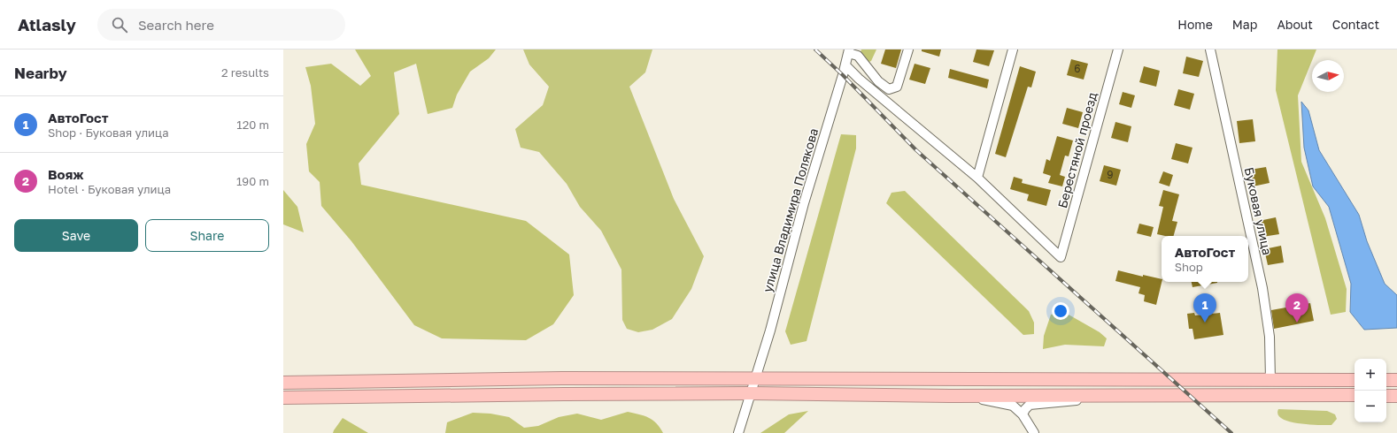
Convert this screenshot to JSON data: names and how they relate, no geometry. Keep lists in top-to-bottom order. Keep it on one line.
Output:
{"streets":{"street":["Берестяной проезд","улица Владимира Полякова","Буковая улица"]},"house_numbers":["6","9"],"north":"right","page":{"header":"Atlasly","search":"Search here","nav":["Home","Map","About","Contact"],"heading":["Nearby","2 results"],"list":[{"mark":"1","name":"АвтоГост","note":"Shop · Буковая улица","value":"120 m"},{"mark":"2","name":"Вояж","note":"Hotel · Буковая улица","value":"190 m"}],"buttons":["Save","Share"],"popup":["АвтоГост","Shop"],"pins":["1","2"],"map_buttons":["+","−"]}}
